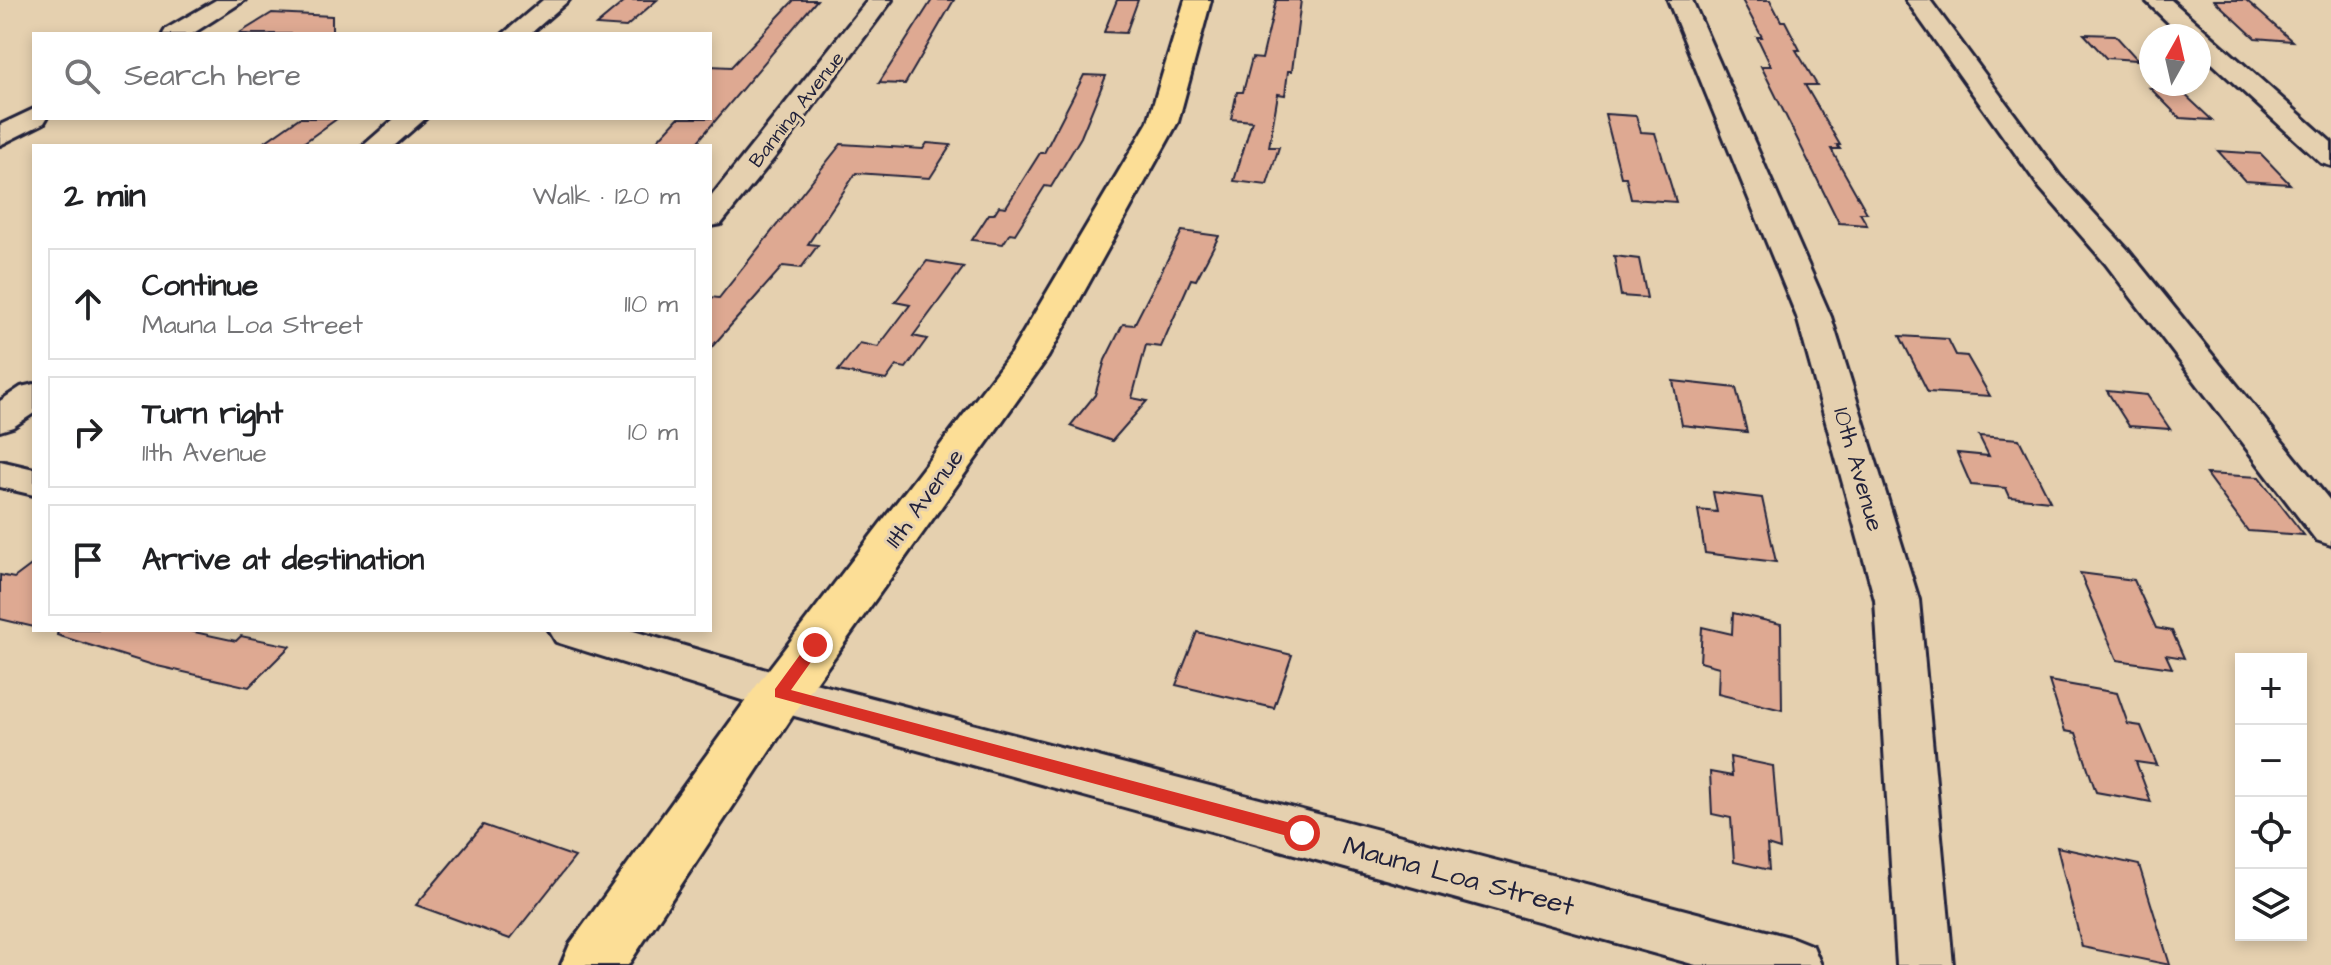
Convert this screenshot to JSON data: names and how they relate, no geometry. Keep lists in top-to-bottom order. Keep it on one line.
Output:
{"streets":{"main road":["11th Avenue"],"street":["Banning Avenue","10th Avenue","Mauna Loa Street"]},"crossings":[["11th Avenue","Mauna Loa Street"]],"north":"top","page":{"search":"Search here","heading":["2 min","Walk · 120 m"],"list":[["Continue","Mauna Loa Street","110 m"],["Turn right","11th Avenue","10 m"],"Arrive at destination"],"map_buttons":["+","−"]}}
